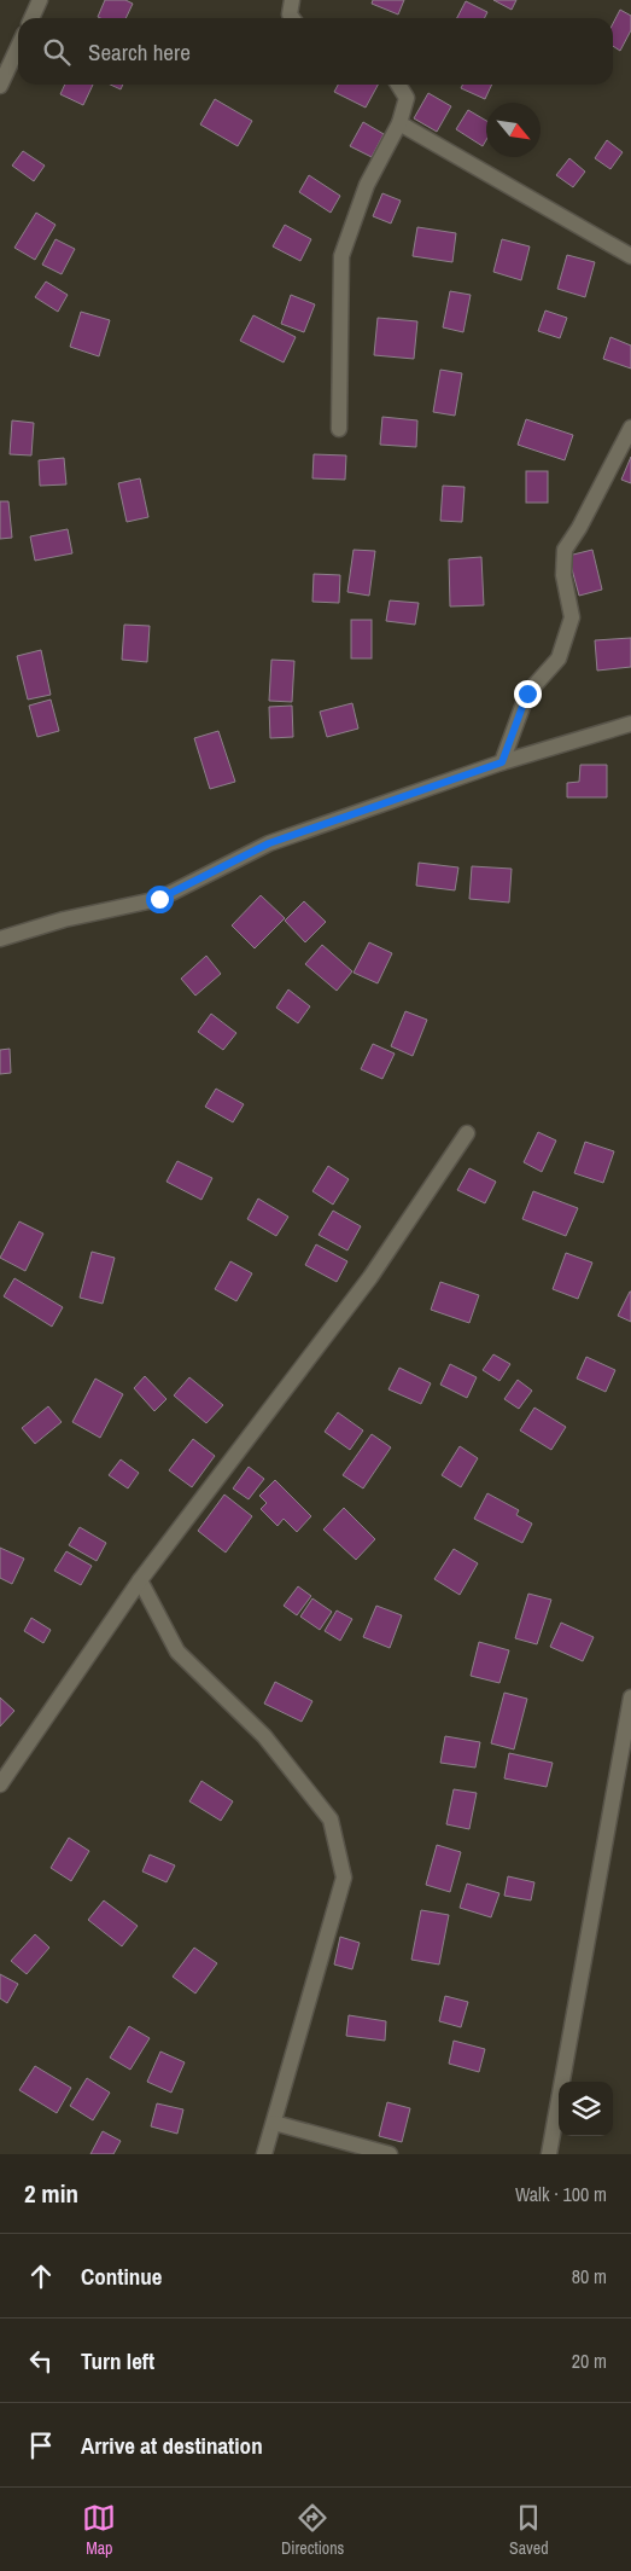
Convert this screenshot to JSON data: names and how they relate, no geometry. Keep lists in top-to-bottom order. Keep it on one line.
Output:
{"north":"bottom right","page":{"search":"Search here","heading":["2 min","Walk · 100 m"],"list":[["Continue","80 m"],["Turn left","20 m"],"Arrive at destination"],"nav":["Map","Directions","Saved"]}}
